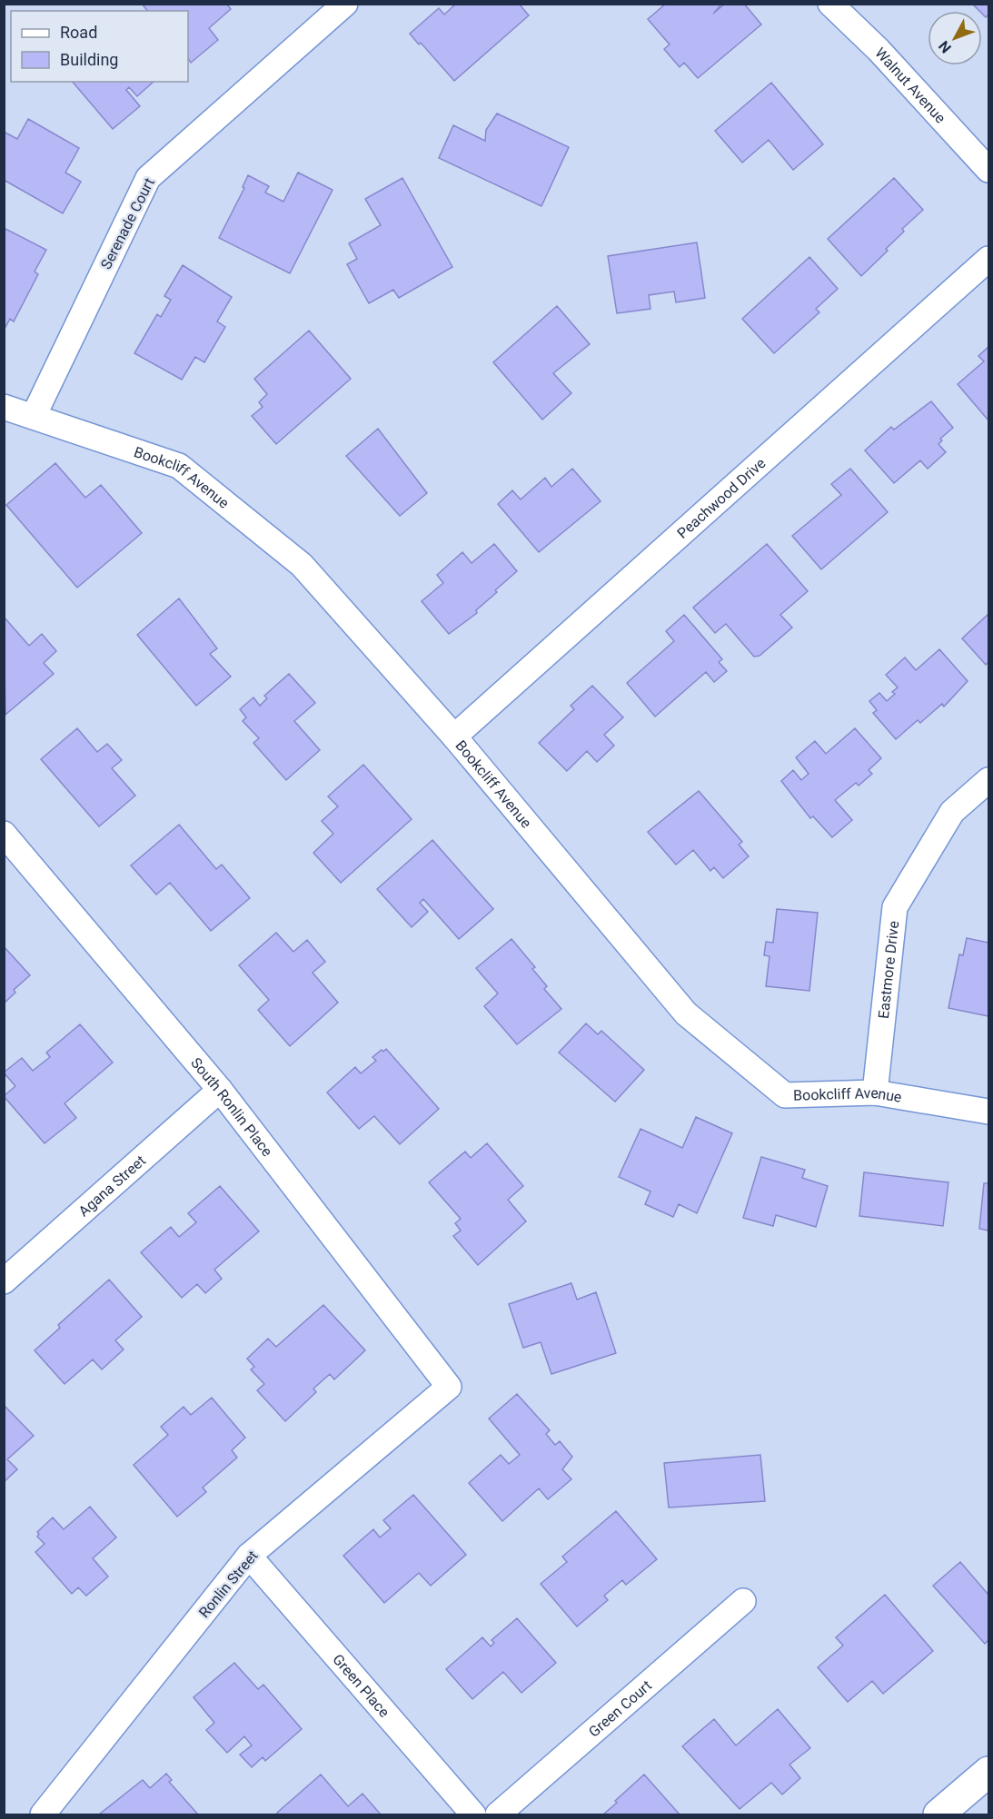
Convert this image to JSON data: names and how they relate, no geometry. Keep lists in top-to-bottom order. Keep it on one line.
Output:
{"streets":{"street":["Walnut Avenue","Serenade Court","Bookcliff Avenue","Peachwood Drive","Eastmore Drive","South Ronlin Place","Agana Street","Ronlin Street","Green Place","Green Court"]},"crossings":[["Serenade Court","Bookcliff Avenue"],["Bookcliff Avenue","Peachwood Drive"],["Bookcliff Avenue","Eastmore Drive"],["South Ronlin Place","Agana Street"],["South Ronlin Place","Ronlin Street"],["Ronlin Street","Green Place"]],"legend":["Road","Building"],"north":"bottom left"}
